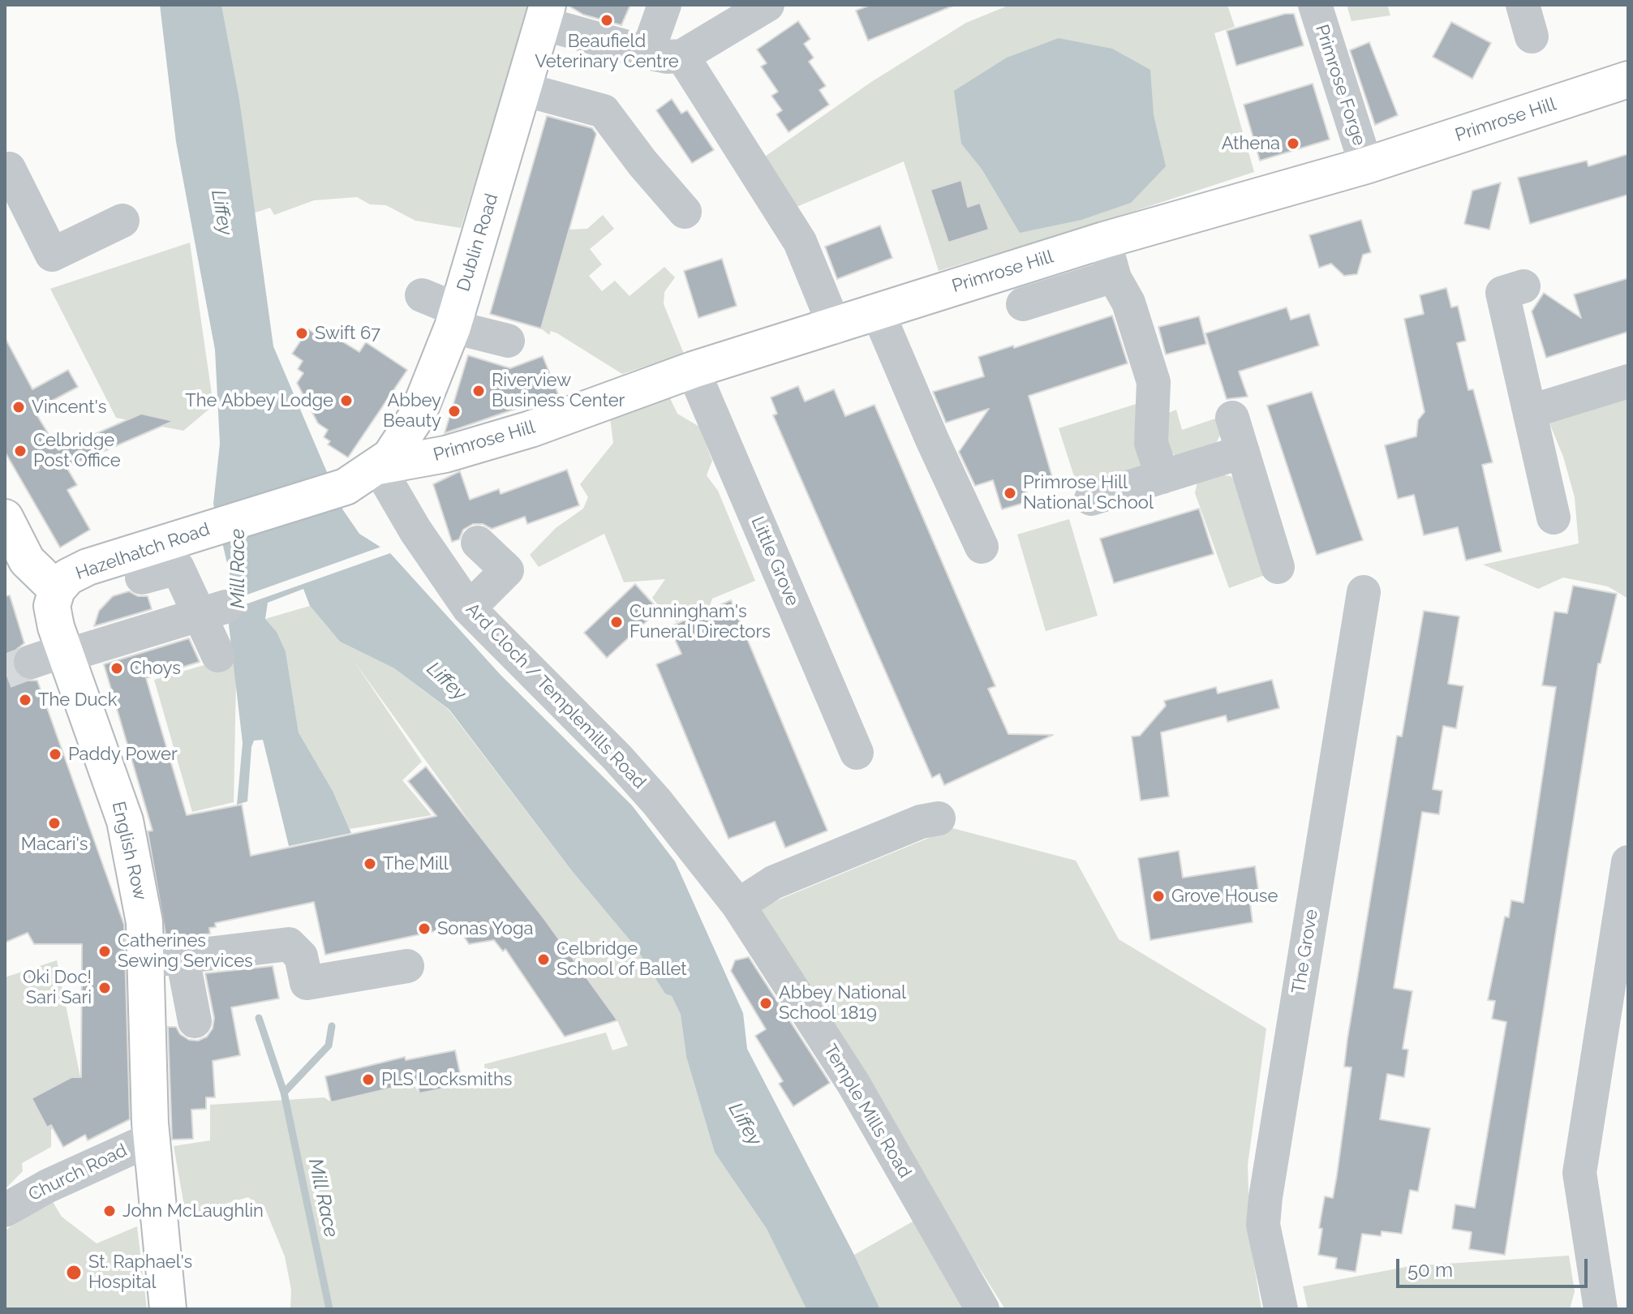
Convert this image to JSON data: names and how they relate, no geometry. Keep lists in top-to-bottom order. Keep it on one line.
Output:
{"streets":{"main road":["Primrose Hill","Dublin Road","Hazelhatch Road","English Row"],"street":["Primrose Forge","Little Grove","Ard Cloch / Templemills Road","The Grove","Temple Mills Road","Church Road"]},"crossings":[["Primrose Forge","Primrose Hill"],["Primrose Hill","Dublin Road"],["Primrose Hill","Hazelhatch Road"],["Primrose Hill","Little Grove"],["Primrose Hill","Ard Cloch / Templemills Road"],["Dublin Road","Hazelhatch Road"],["Dublin Road","Ard Cloch / Templemills Road"],["Hazelhatch Road","Ard Cloch / Templemills Road"],["Hazelhatch Road","English Row"],["Ard Cloch / Templemills Road","Temple Mills Road"],["English Row","Church Road"]],"water":["Liffey","Mill Race"],"places":["Beaufield Veterinary Centre","Athena","Swift 67","Riverview Business Center","The Abbey Lodge","Vincent's","Abbey Beauty","Celbridge Post Office","Primrose Hill National School","Cunningham's Funeral Directors","Choys","The Duck","Paddy Power","Macari's","The Mill","Grove House","Sonas Yoga","Catherines Sewing Services","Celbridge School of Ballet","Oki Doc! Sari Sari","Abbey National School 1819","PLS Locksmiths","John McLaughlin","St. Raphael's Hospital"],"scale_bar":"50 m"}
